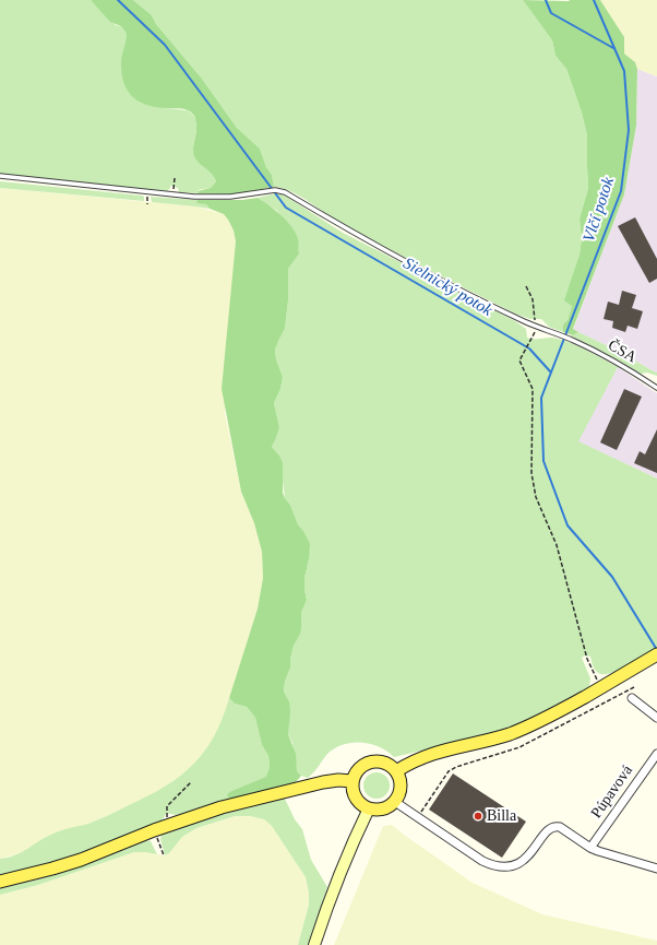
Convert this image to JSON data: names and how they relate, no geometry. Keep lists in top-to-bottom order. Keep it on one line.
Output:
{"streets":{"street":["Púpavová"],"lane":["ČSA"]},"water":["Vlčí potok","Sielnický potok"],"places":["Billa"]}
